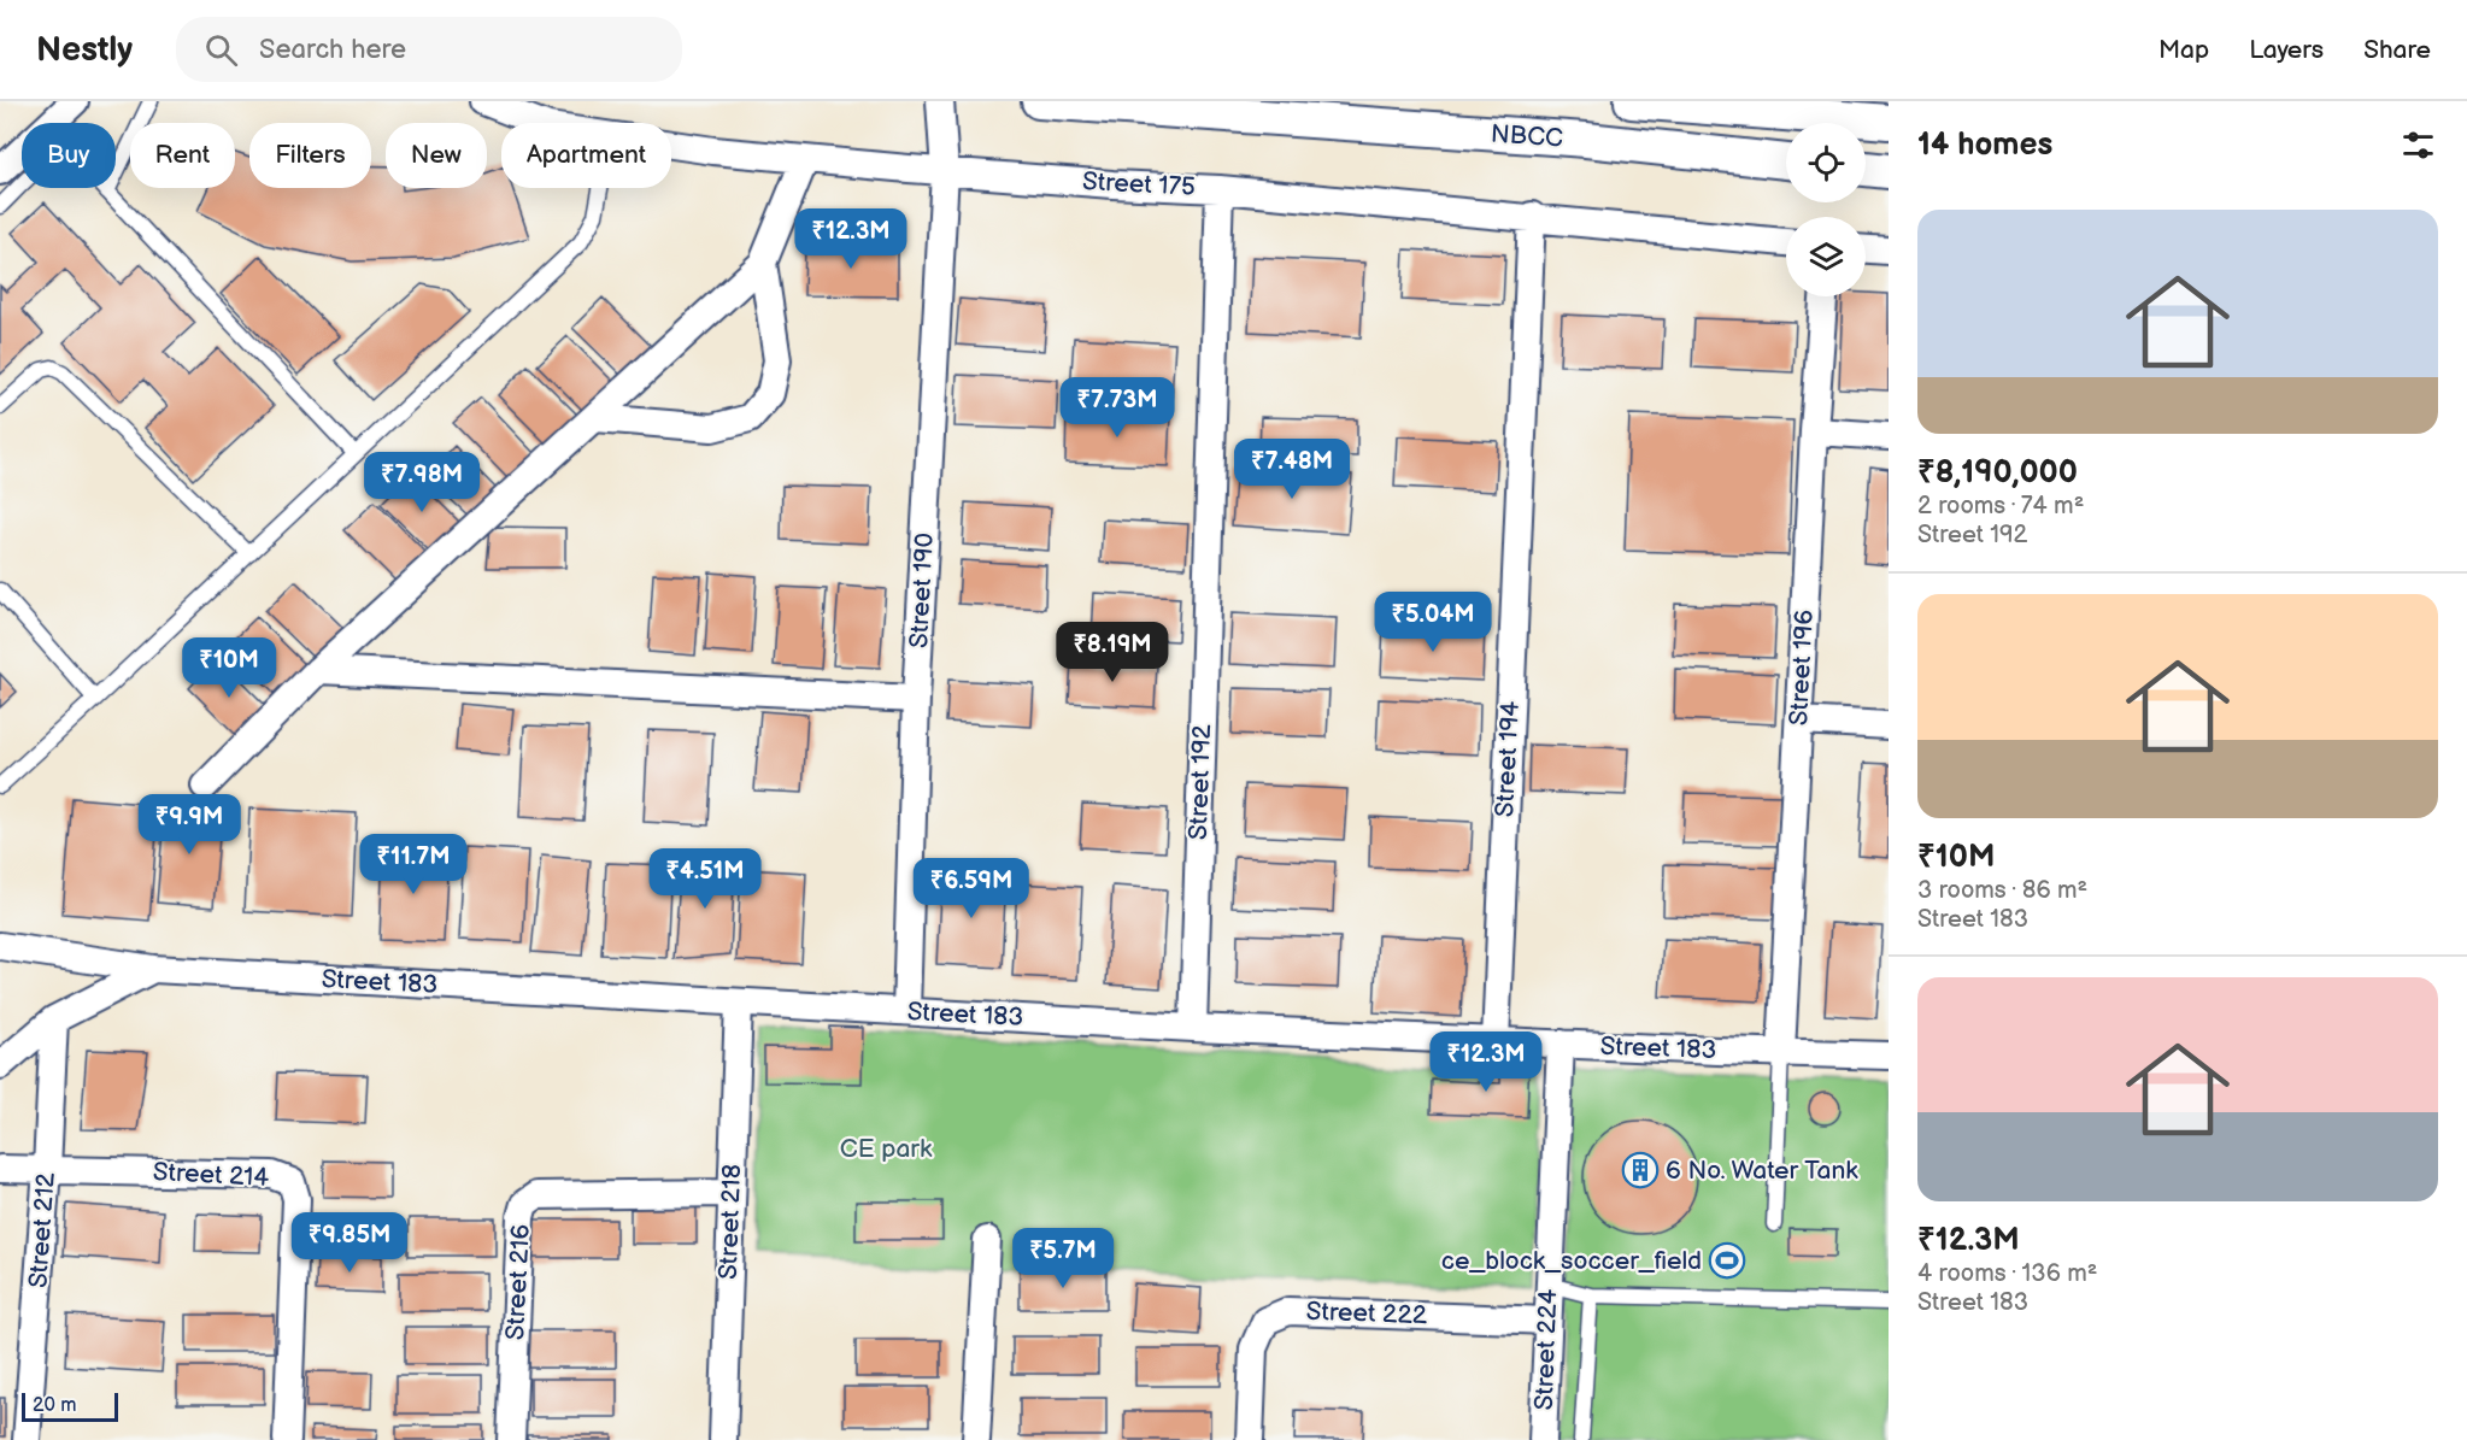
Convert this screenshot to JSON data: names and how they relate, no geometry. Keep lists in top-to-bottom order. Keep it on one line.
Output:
{"streets":{"street":["NBCC","Street 175","Street 190","Street 196","Street 194","Street 192","Street 183","Street 214","Street 218","Street 212","Street 216","Street 222","Street 224"]},"crossings":[["Street 175","Street 190"],["Street 175","Street 194"],["Street 175","Street 192"],["Street 190","Street 183"],["Street 196","Street 183"],["Street 194","Street 183"],["Street 192","Street 183"],["Street 183","Street 218"],["Street 183","Street 224"],["Street 214","Street 212"],["Street 218","Street 216"],["Street 222","Street 224"]],"parks":["CE park"],"places":{"building":["6 No. Water Tank"],"sports":["ce_block_soccer_field"]},"scale_bar":"20 m","page":{"header":"Nestly","search":"Search here","nav":["Map","Layers","Share"],"heading":"14 homes","chip":["Buy","Rent","Filters","New","Apartment"],"list":[{"name":"₹8,190,000","note":"2 rooms · 74 m² · Street 192"},{"name":"₹10M","note":"3 rooms · 86 m² · Street 183"},{"name":"₹12.3M","note":"4 rooms · 136 m² · Street 183"}],"price":["₹12.3M","₹7.73M","₹7.48M","₹7.98M","₹5.04M","₹8.19M","₹10M","₹9.9M","₹11.7M","₹4.51M","₹6.59M","₹12.3M","₹9.85M","₹5.7M"],"scale":"20 m"}}
